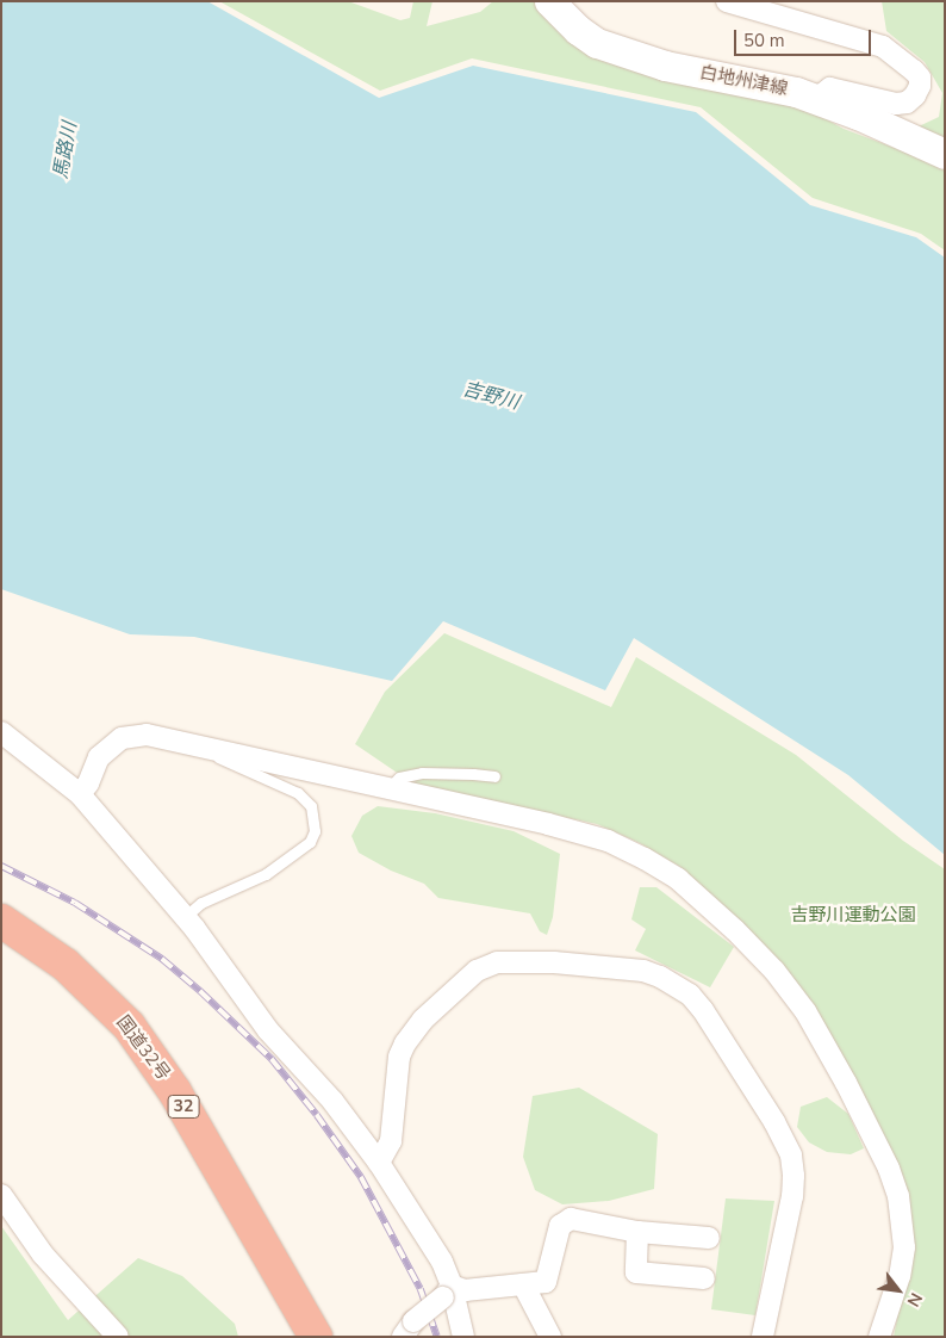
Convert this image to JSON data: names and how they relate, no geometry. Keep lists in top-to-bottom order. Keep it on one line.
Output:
{"streets":{"highway":["国道32号","32"],"main road":["白地州津線"]},"water":["馬路川","吉野川"],"parks":["吉野川運動公園"],"scale_bar":"50 m","north":"bottom right"}
